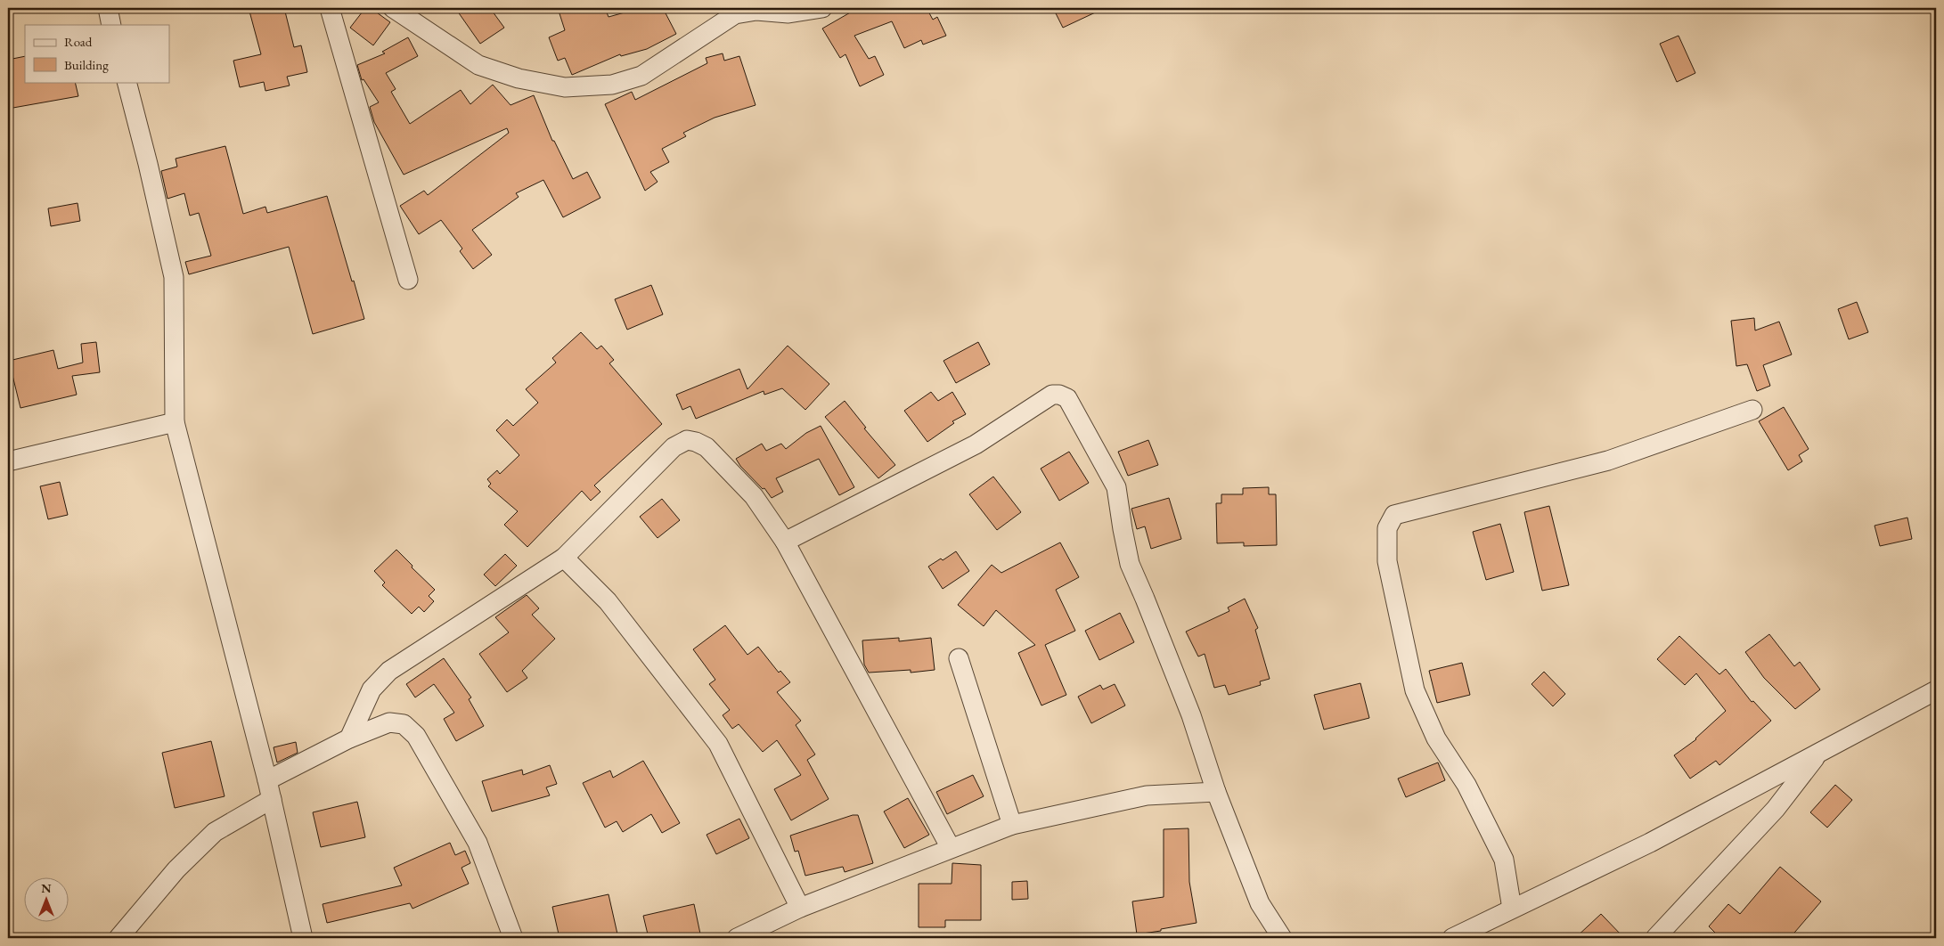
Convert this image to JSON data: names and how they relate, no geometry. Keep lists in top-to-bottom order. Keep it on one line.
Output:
{"legend":["Road","Building"],"north":"top"}
